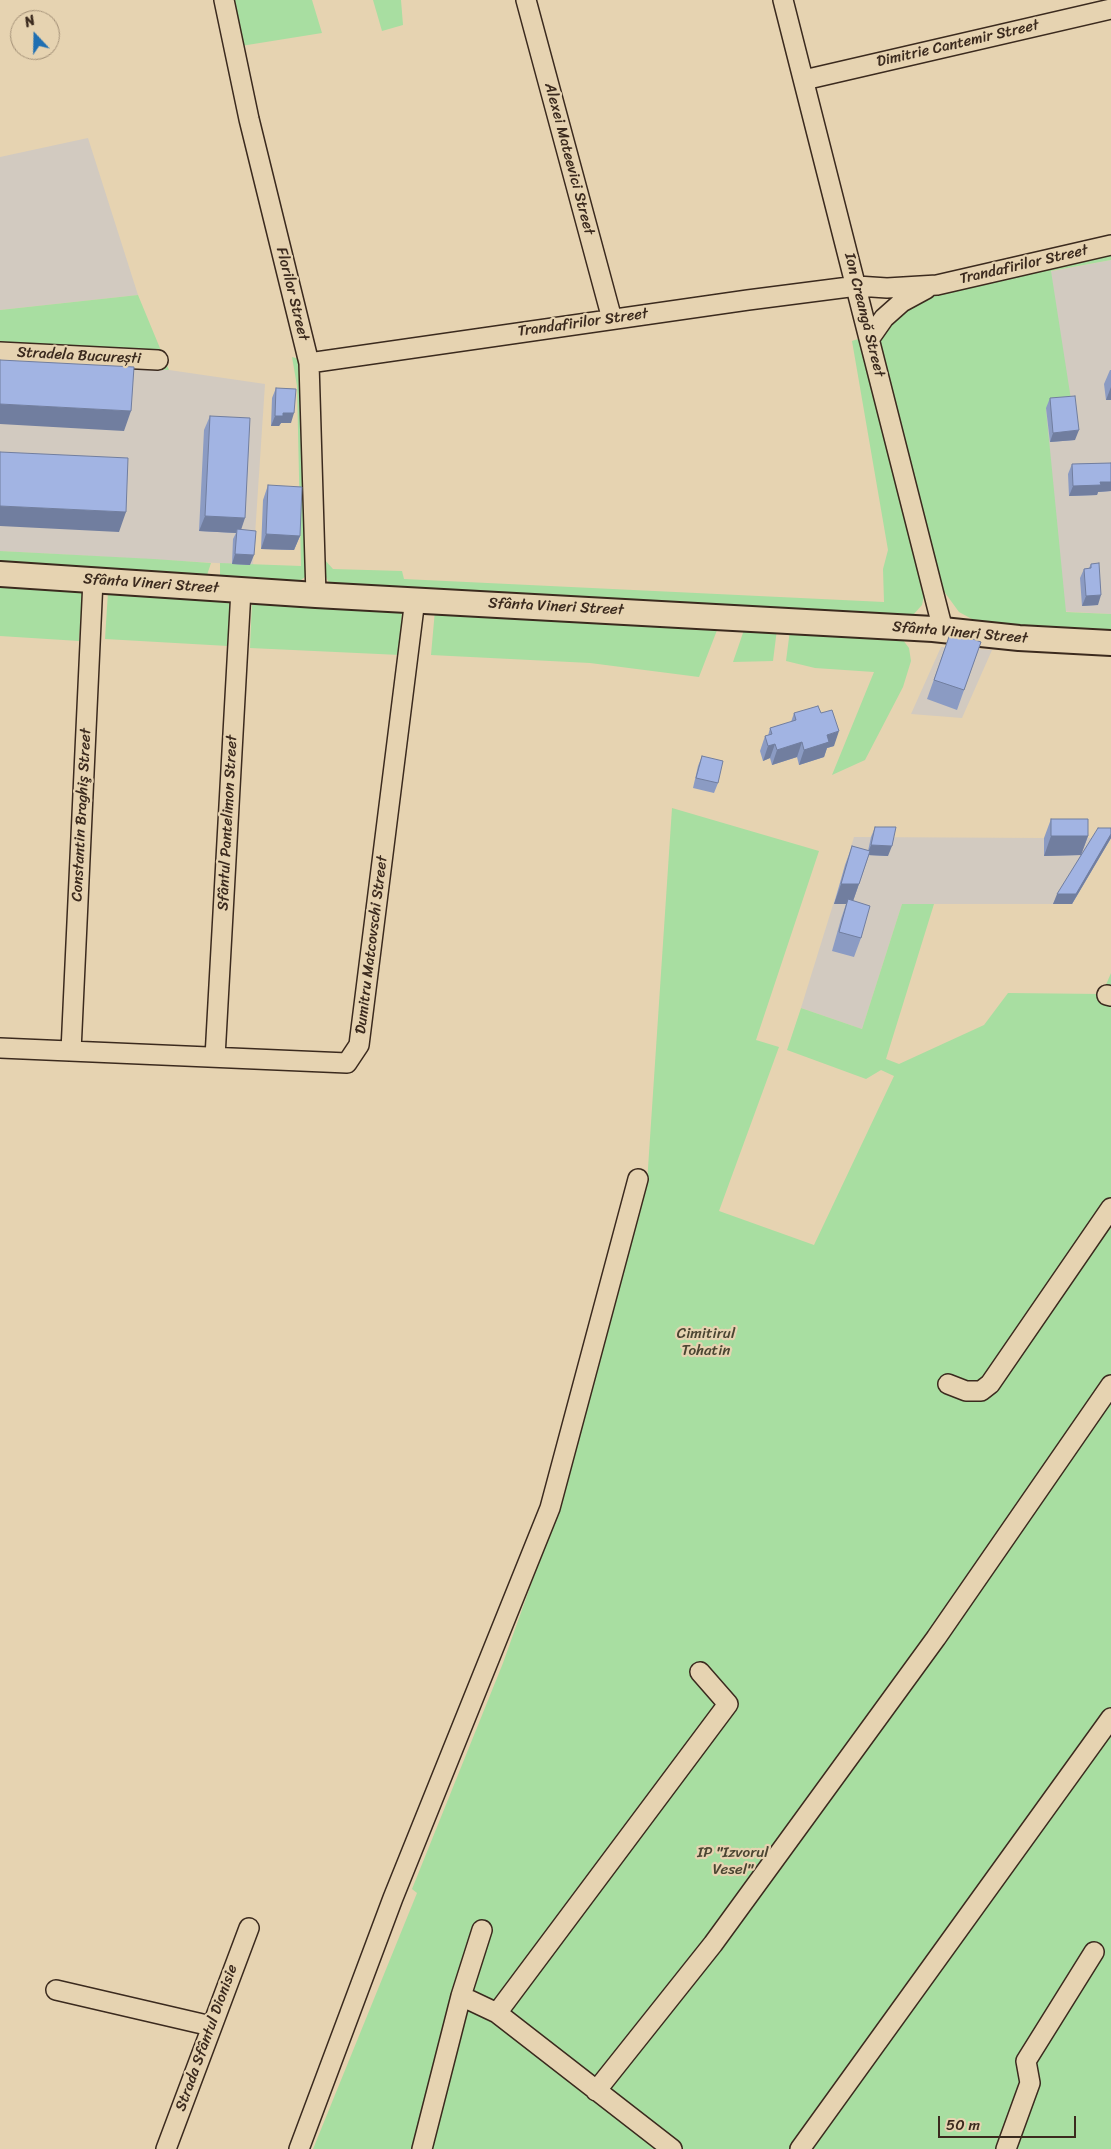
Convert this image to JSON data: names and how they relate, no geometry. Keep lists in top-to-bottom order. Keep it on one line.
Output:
{"streets":{"street":["Dimitrie Cantemir Street","Alexei Mateevici Street","Trandafirilor Street","Florilor Street","Ion Creangă Street","Stradela București","Sfânta Vineri Street","Constantin Braghiş Street","Sfântul Pantelimon Street","Dumitru Matcovschi Street","Strada Sfântul Dionisie"]},"crossings":[["Dimitrie Cantemir Street","Ion Creangă Street"],["Alexei Mateevici Street","Trandafirilor Street"],["Trandafirilor Street","Florilor Street"],["Trandafirilor Street","Ion Creangă Street"],["Florilor Street","Sfânta Vineri Street"],["Ion Creangă Street","Sfânta Vineri Street"],["Sfânta Vineri Street","Constantin Braghiş Street"],["Sfânta Vineri Street","Sfântul Pantelimon Street"],["Sfânta Vineri Street","Dumitru Matcovschi Street"],["Constantin Braghiş Street","Dumitru Matcovschi Street"],["Sfântul Pantelimon Street","Dumitru Matcovschi Street"]],"parks":["Cimitirul Tohatin","IP \"Izvorul Vesel\""],"scale_bar":"50 m","north":"top"}
